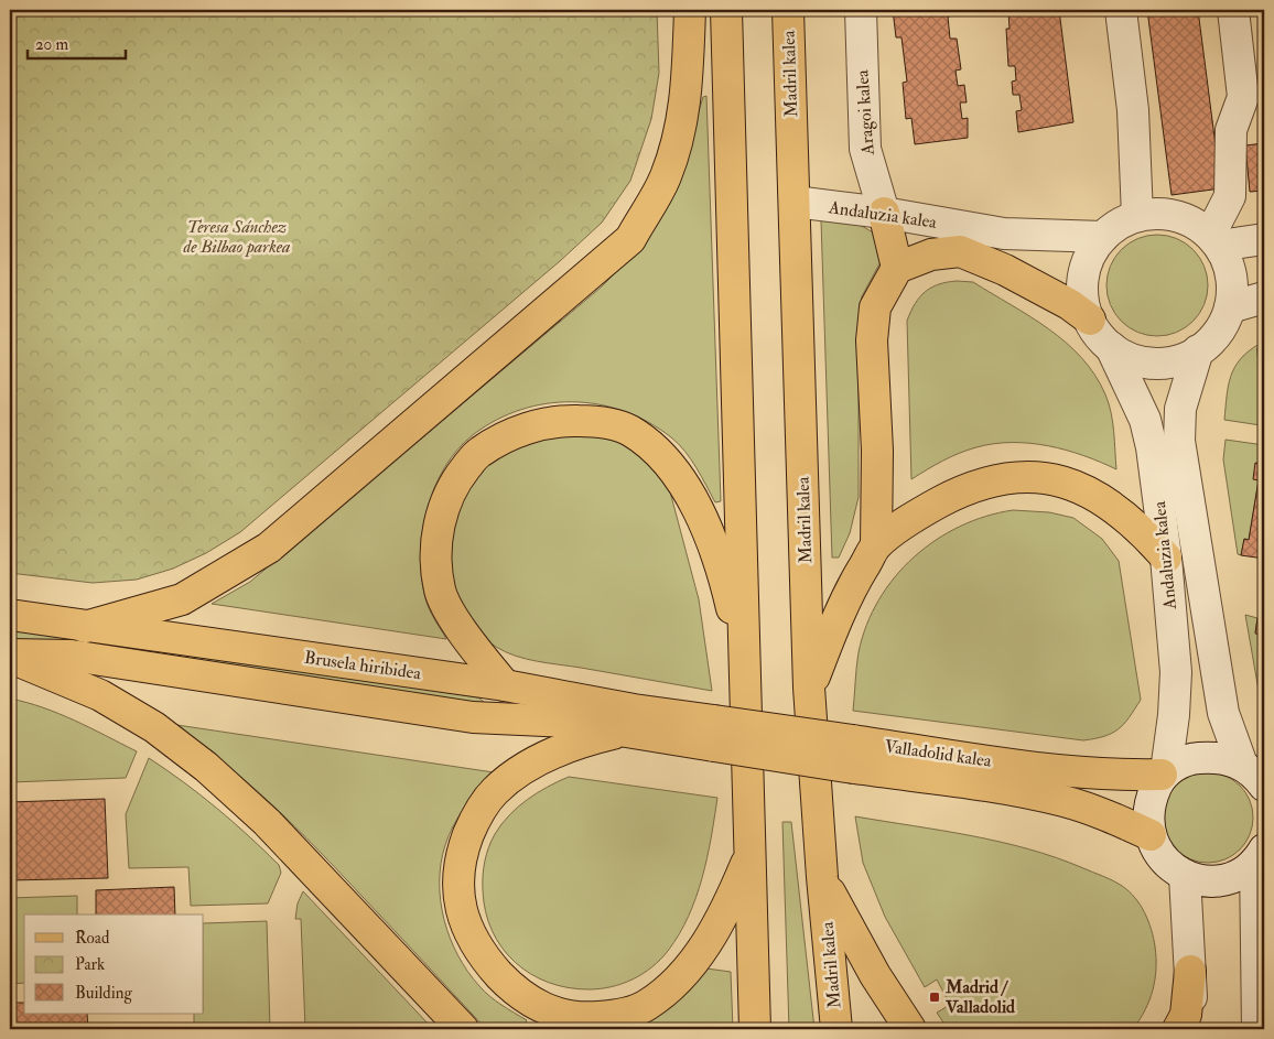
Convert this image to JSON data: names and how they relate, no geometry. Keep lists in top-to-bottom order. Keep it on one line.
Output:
{"streets":{"main road":["Madril kalea","Brusela hiribidea","Valladolid kalea"],"street":["Aragoi kalea","Andaluzia kalea"]},"crossings":[["Madril kalea","Andaluzia kalea"],["Aragoi kalea","Andaluzia kalea"],["Andaluzia kalea","Valladolid kalea"],["Brusela hiribidea","Valladolid kalea"]],"parks":["Teresa Sánchez de Bilbao parkea"],"places":{"transit":["Madrid / Valladolid"]},"legend":["Road","Park","Building"],"scale_bar":"20 m"}
